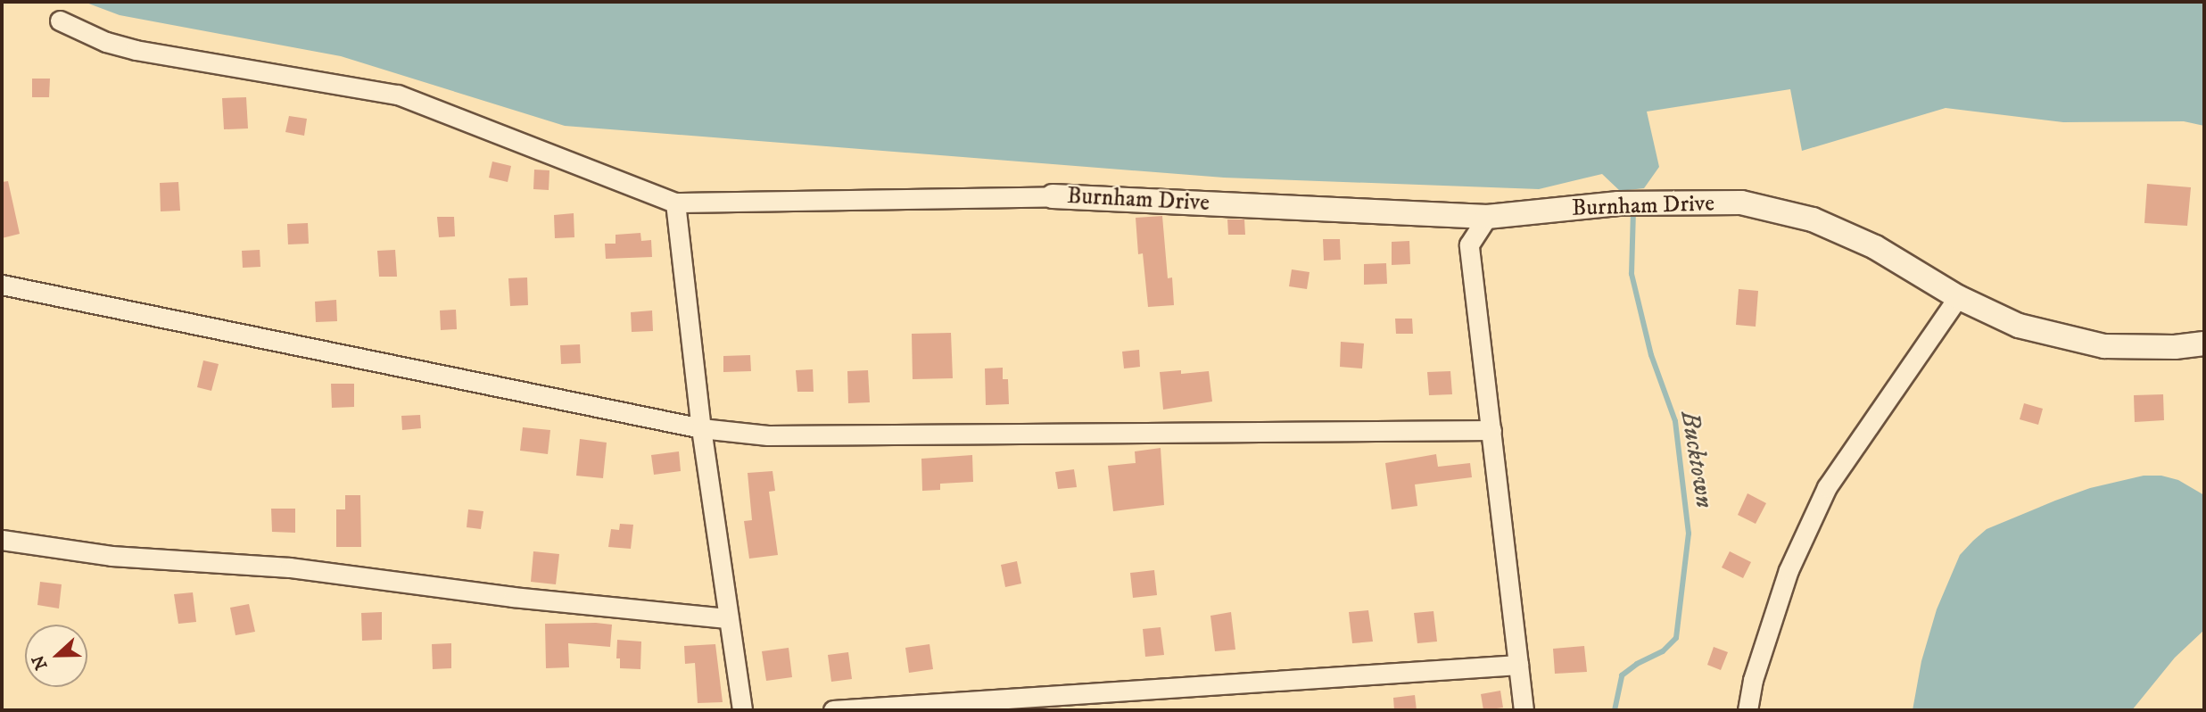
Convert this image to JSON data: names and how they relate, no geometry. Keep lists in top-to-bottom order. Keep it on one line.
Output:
{"streets":{"street":["Burnham Drive"]},"water":["Bucktown"],"north":"left"}
